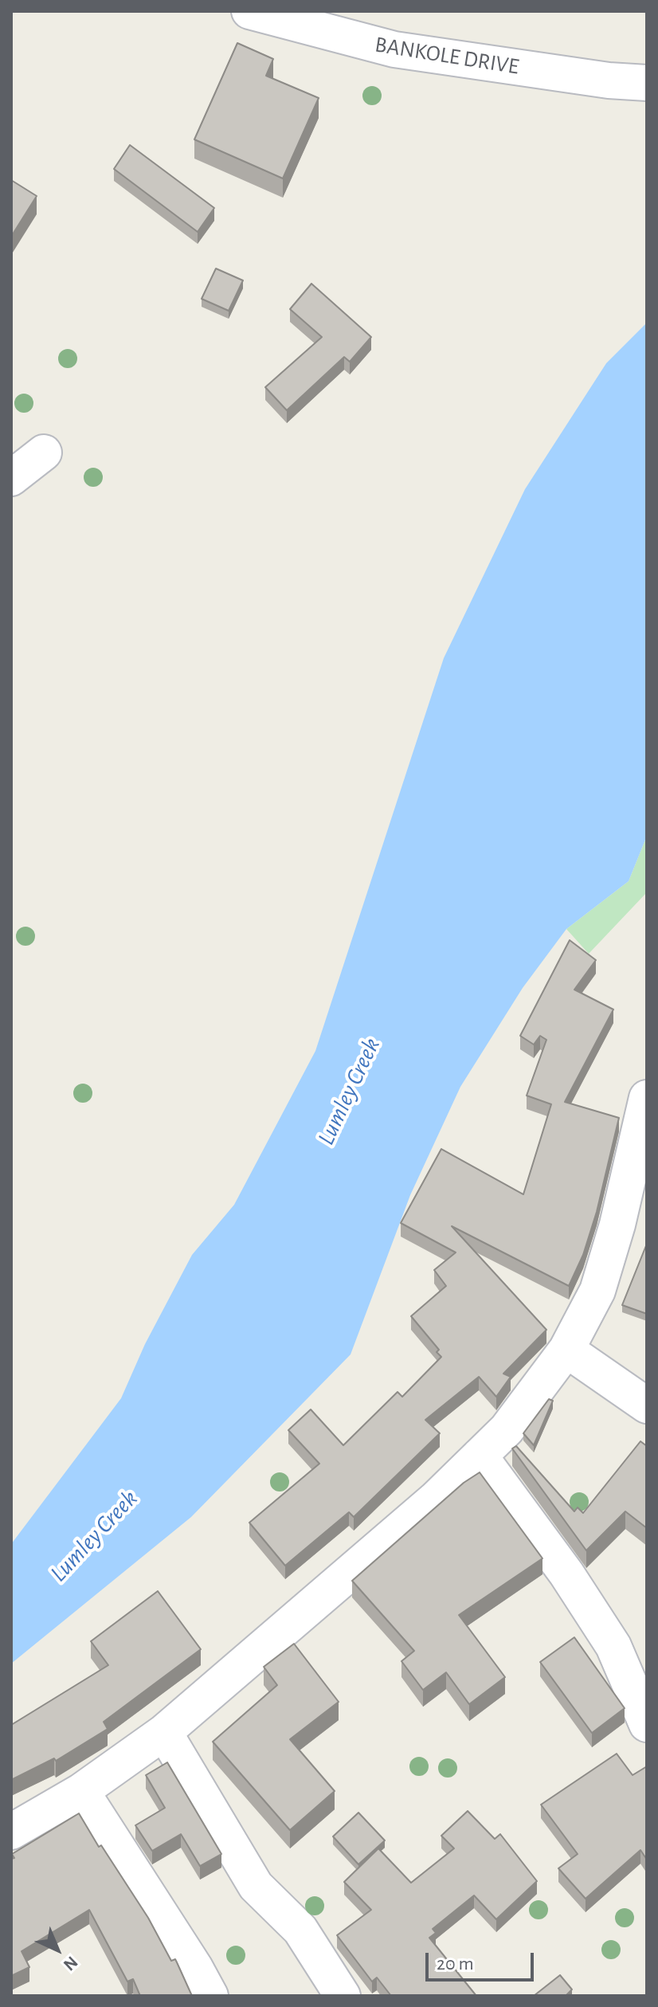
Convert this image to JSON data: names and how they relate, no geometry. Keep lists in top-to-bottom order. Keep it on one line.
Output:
{"streets":{"street":["BANKOLE DRIVE"]},"water":["Lumley Creek"],"scale_bar":"20 m","north":"bottom right"}
